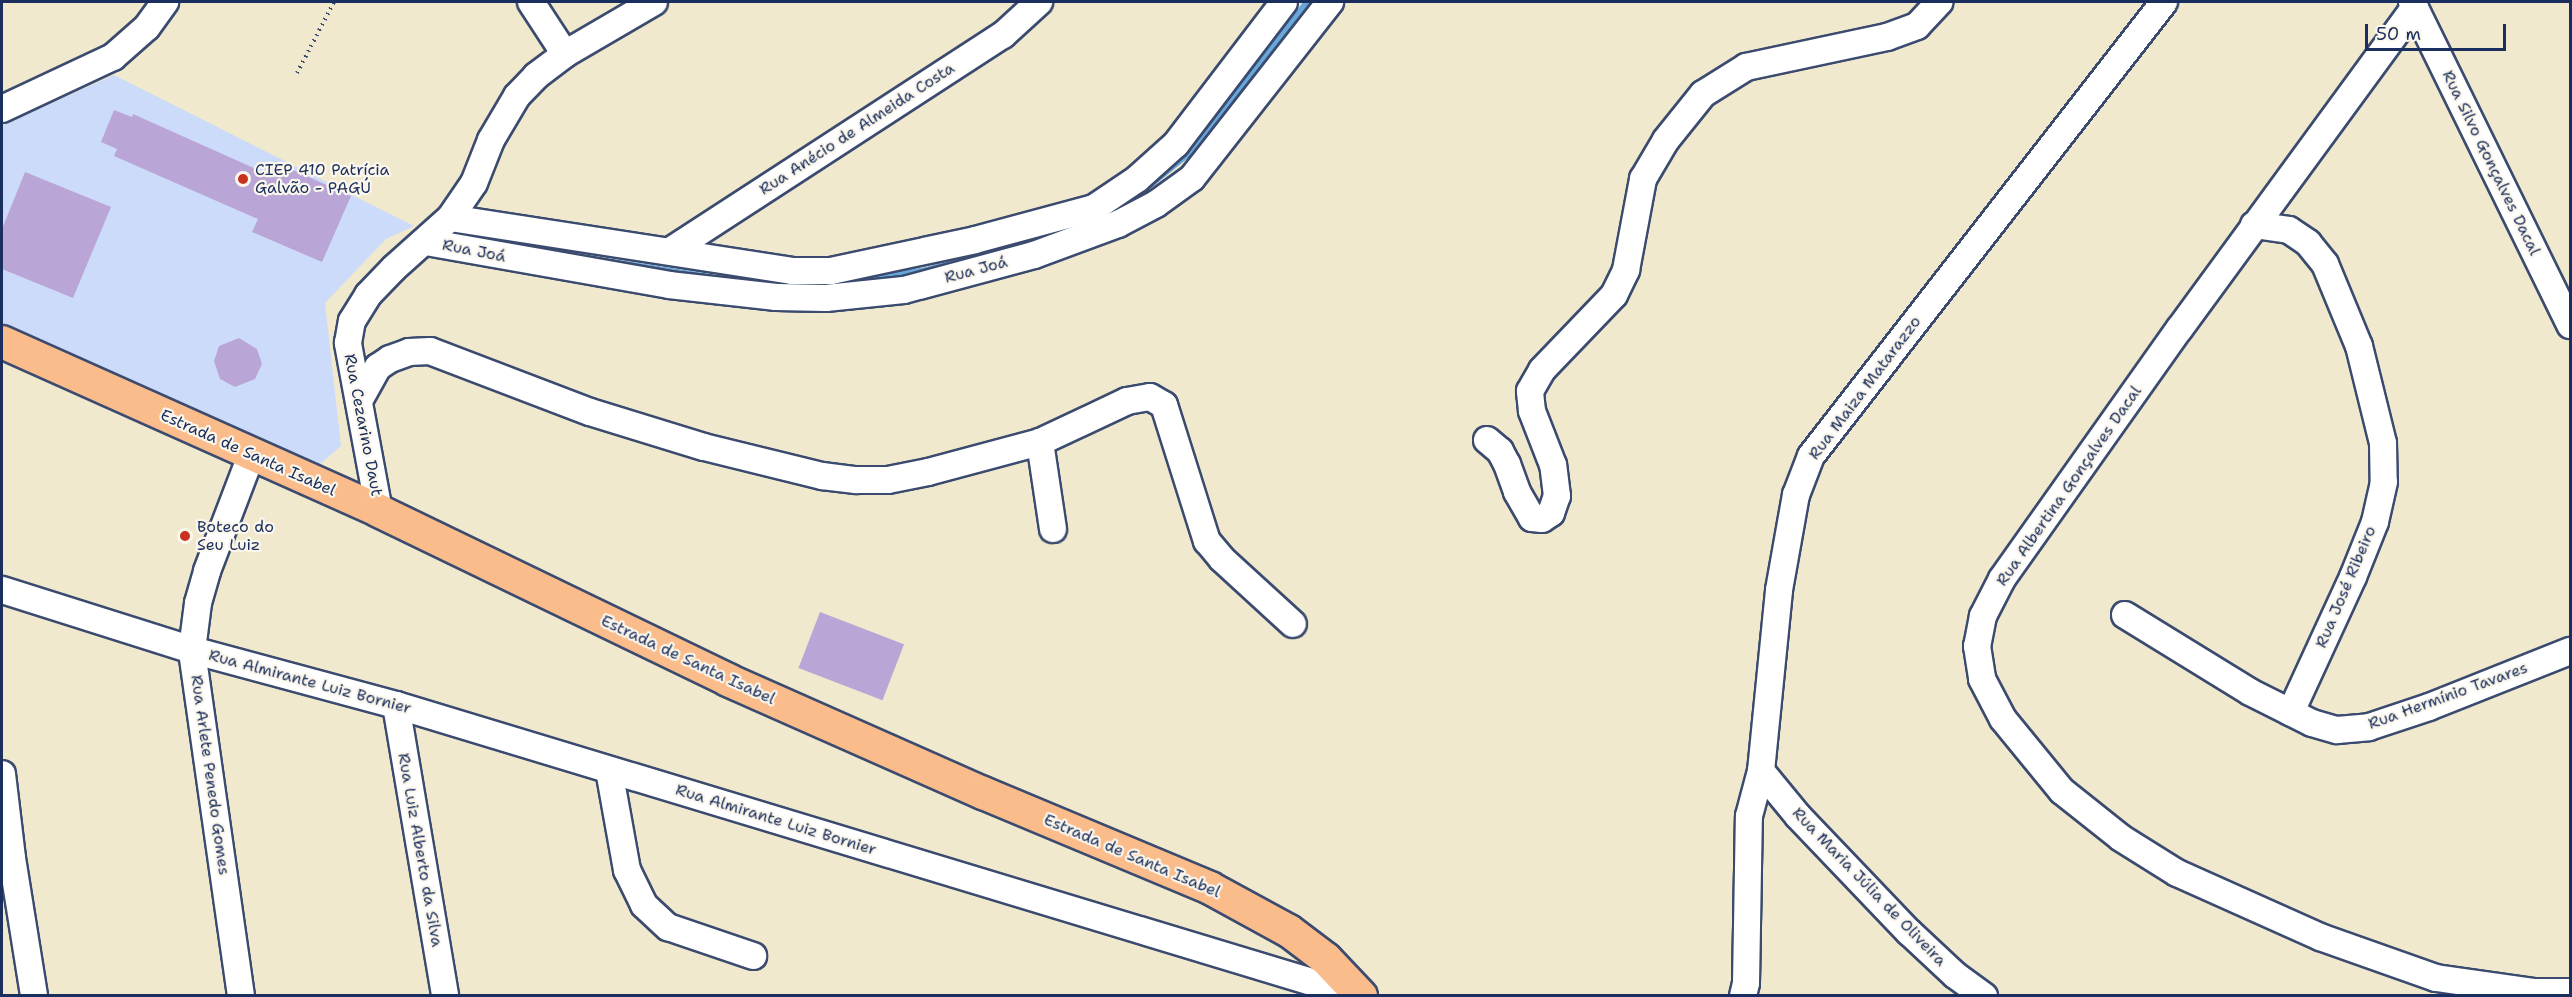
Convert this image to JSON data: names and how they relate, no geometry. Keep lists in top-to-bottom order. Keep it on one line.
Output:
{"streets":{"main road":["Estrada de Santa Isabel"],"street":["Rua Anécio de Almeida Costa","Rua Silvo Gonçalves Dacal","Rua Joá","Rua Maiza Matarazzo","Rua Cezarino Daut","Rua Albertina Gonçalves Dacal","Rua José Ribeiro","Rua Almirante Luiz Bornier","Rua Hermínio Tavares","Rua Arlete Penedo Gomes","Rua Luiz Alberto da Silva","Rua Maria Júlia de Oliveira"]},"crossings":[["Rua Anécio de Almeida Costa","Rua Joá"],["Rua Silvo Gonçalves Dacal","Rua Albertina Gonçalves Dacal"],["Rua Joá","Rua Cezarino Daut"],["Rua Maiza Matarazzo","Rua Maria Júlia de Oliveira"],["Rua Cezarino Daut","Estrada de Santa Isabel"],["Estrada de Santa Isabel","Rua Almirante Luiz Bornier"],["Estrada de Santa Isabel","Rua Arlete Penedo Gomes"],["Rua Albertina Gonçalves Dacal","Rua José Ribeiro"],["Rua José Ribeiro","Rua Hermínio Tavares"],["Rua Almirante Luiz Bornier","Rua Arlete Penedo Gomes"],["Rua Almirante Luiz Bornier","Rua Luiz Alberto da Silva"]],"places":["CIEP 410 Patrícia Galvão - PAGÚ","Boteco do Seu Luiz"],"scale_bar":"50 m"}
